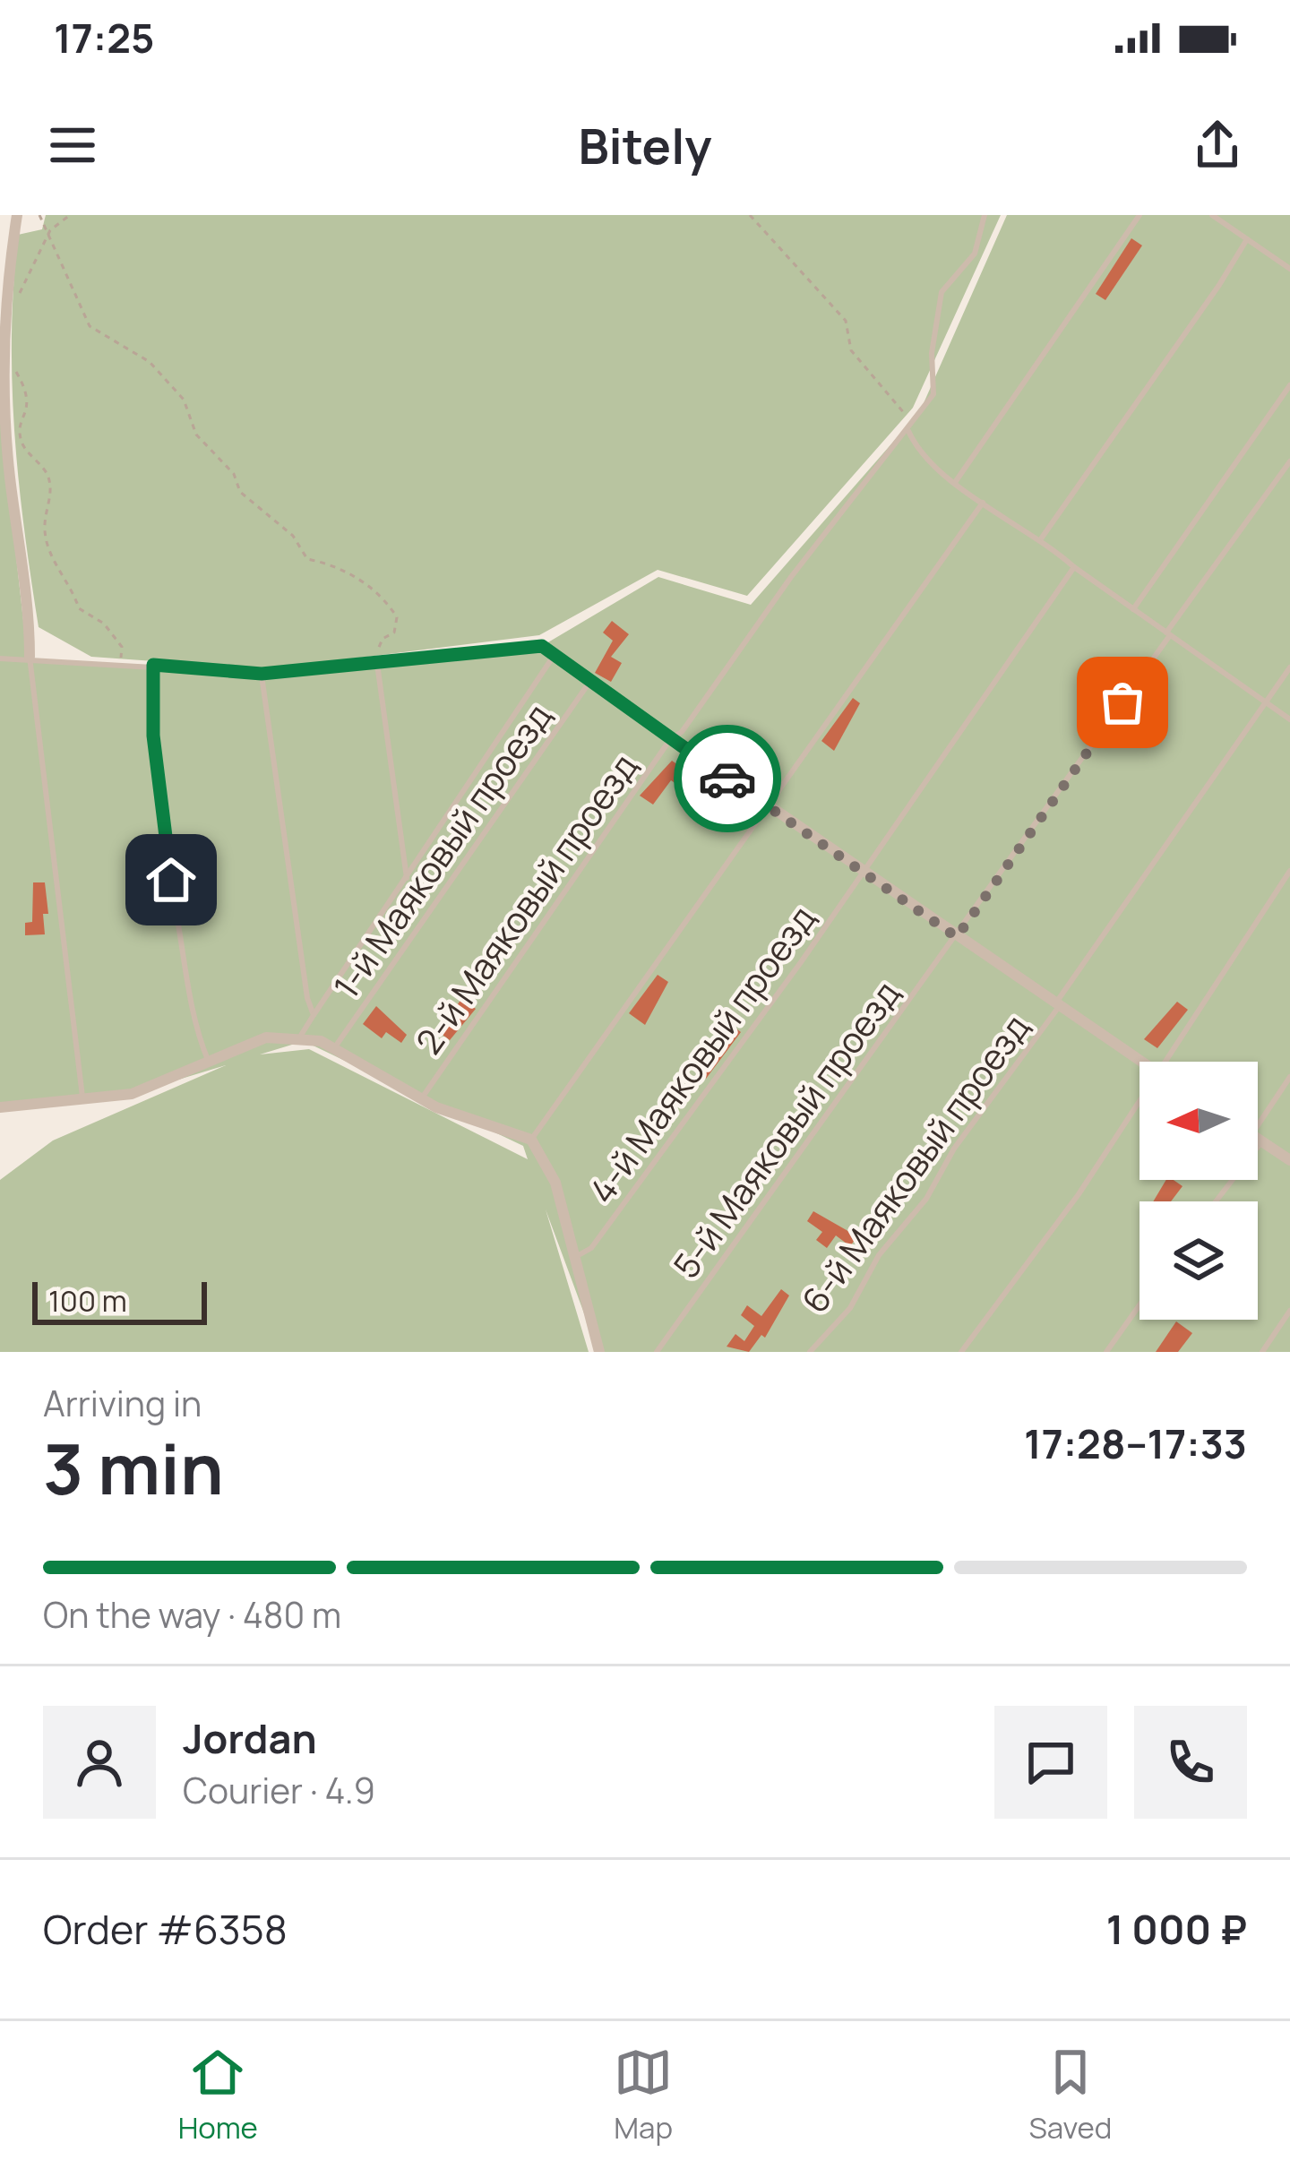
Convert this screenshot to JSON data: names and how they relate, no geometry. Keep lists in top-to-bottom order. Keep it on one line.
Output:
{"streets":{"lane":["1-й Маяковый проезд","2-й Маяковый проезд","4-й Маяковый проезд","5-й Маяковый проезд","6-й Маяковый проезд"]},"scale_bar":"100 m","north":"left","page":{"status":"17:25","header":"Bitely","scale":"100 m","heading":["3 min","Arriving in","17:28–17:33"],"panel":["Jordan","Courier · 4.9","Order #6358","1 000 ₽"],"bar":"On the way · 480 m","tabs":["Home","Map","Saved"]}}
